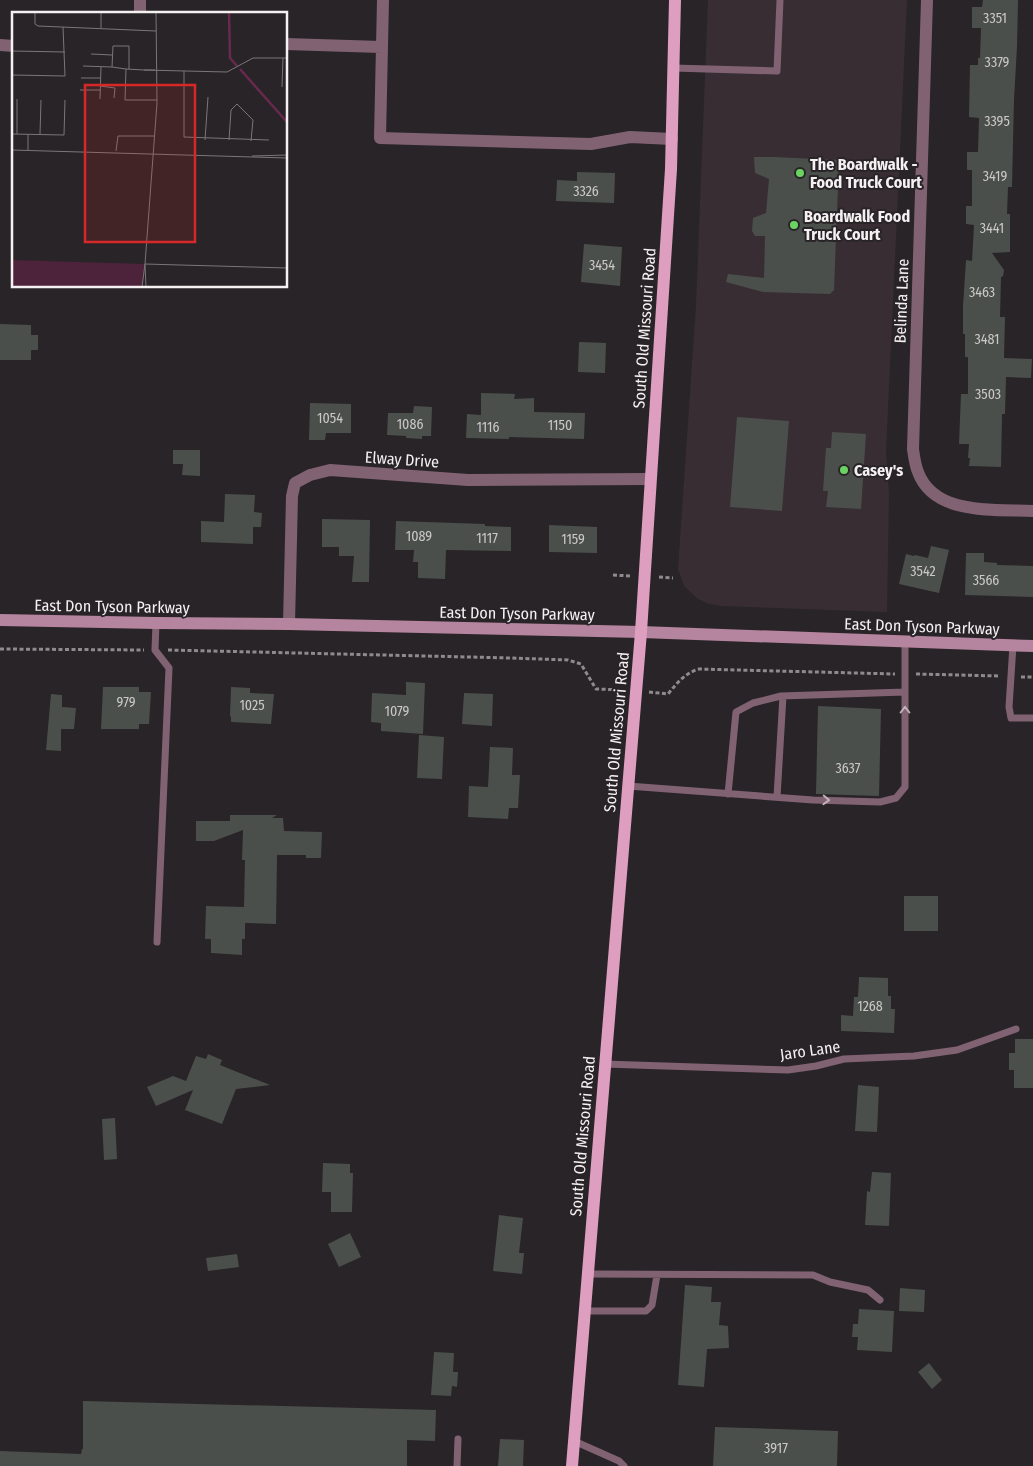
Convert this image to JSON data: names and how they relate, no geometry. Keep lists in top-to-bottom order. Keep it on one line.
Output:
{"streets":{"main road":["South Old Missouri Road","East Don Tyson Parkway"],"street":["Belinda Lane","Elway Drive"],"lane":["Jaro Lane"]},"crossings":[["South Old Missouri Road","Elway Drive"],["South Old Missouri Road","East Don Tyson Parkway"],["South Old Missouri Road","Jaro Lane"],["Elway Drive","East Don Tyson Parkway"]],"places":["The Boardwalk - Food Truck Court","Boardwalk Food Truck Court","Casey's"],"house_numbers":["3351","3379","3395","3419","3326","3441","3454","3463","3481","3503","1054","1086","1150","1116","1089","1117","1159","3542","3566","979","1025","1079","3637","1268","3917"]}
